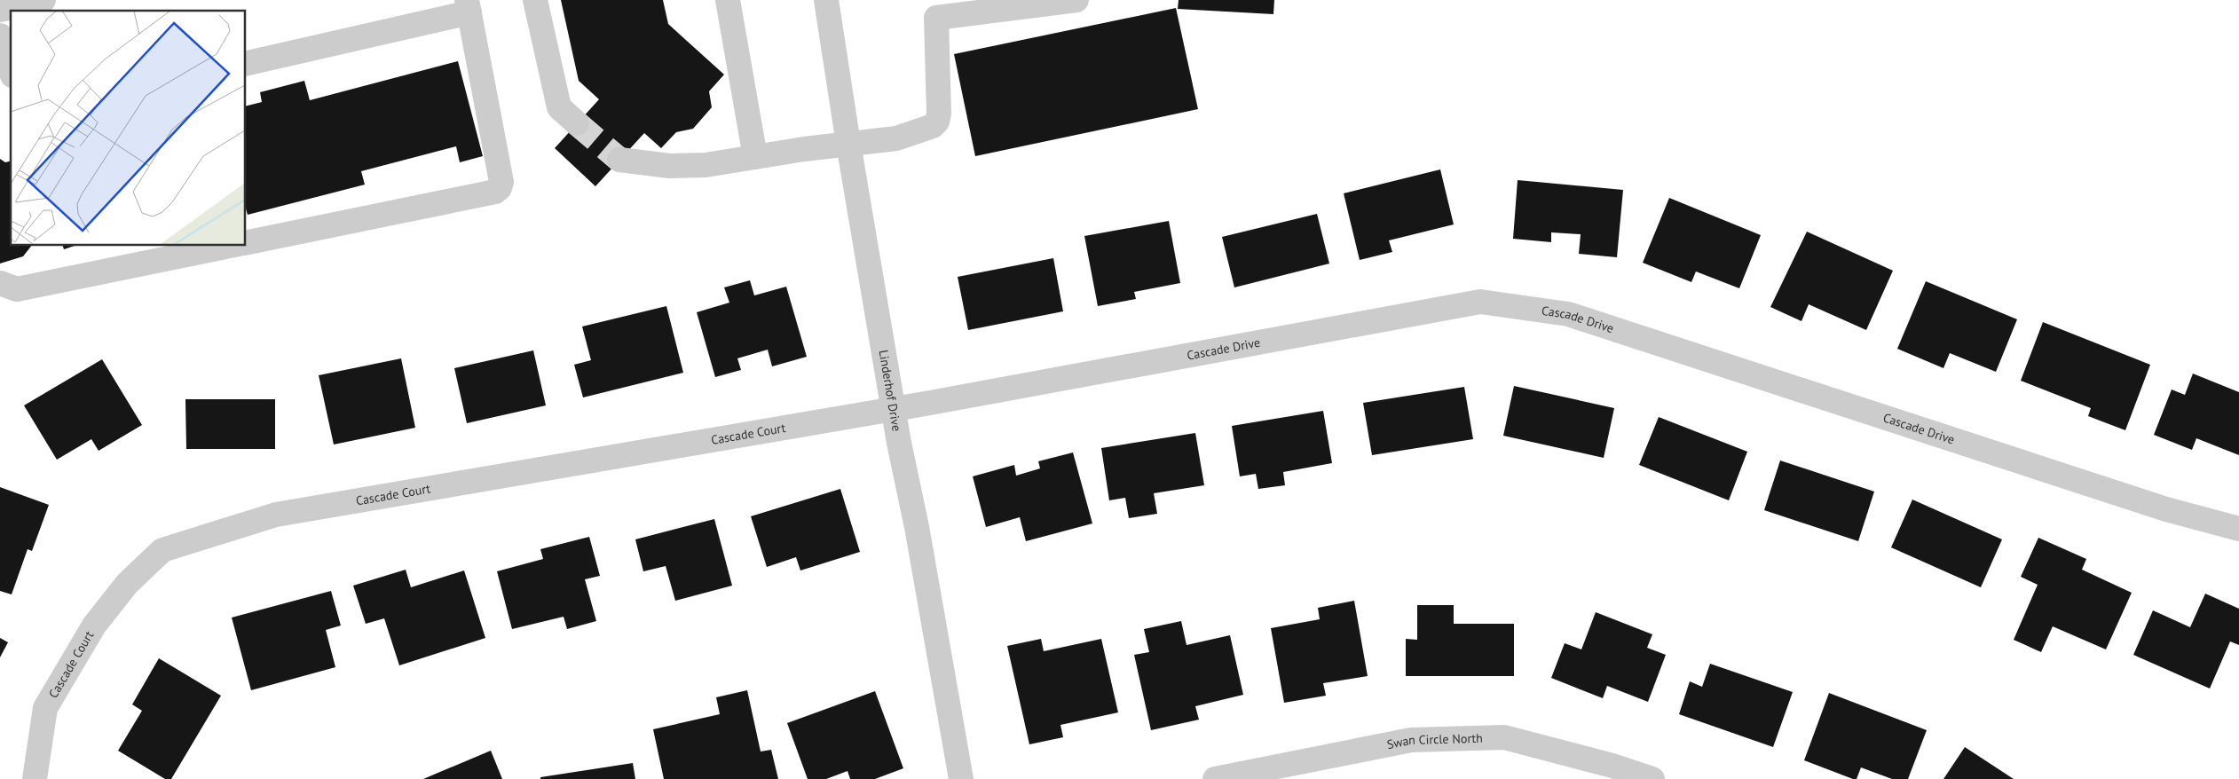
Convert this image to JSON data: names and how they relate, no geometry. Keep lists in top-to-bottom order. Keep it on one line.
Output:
{"streets":{"street":["Cascade Drive","Linderhof Drive","Cascade Court","Swan Circle North"]},"crossings":[["Cascade Drive","Linderhof Drive"],["Cascade Drive","Cascade Court"],["Linderhof Drive","Cascade Court"]]}
